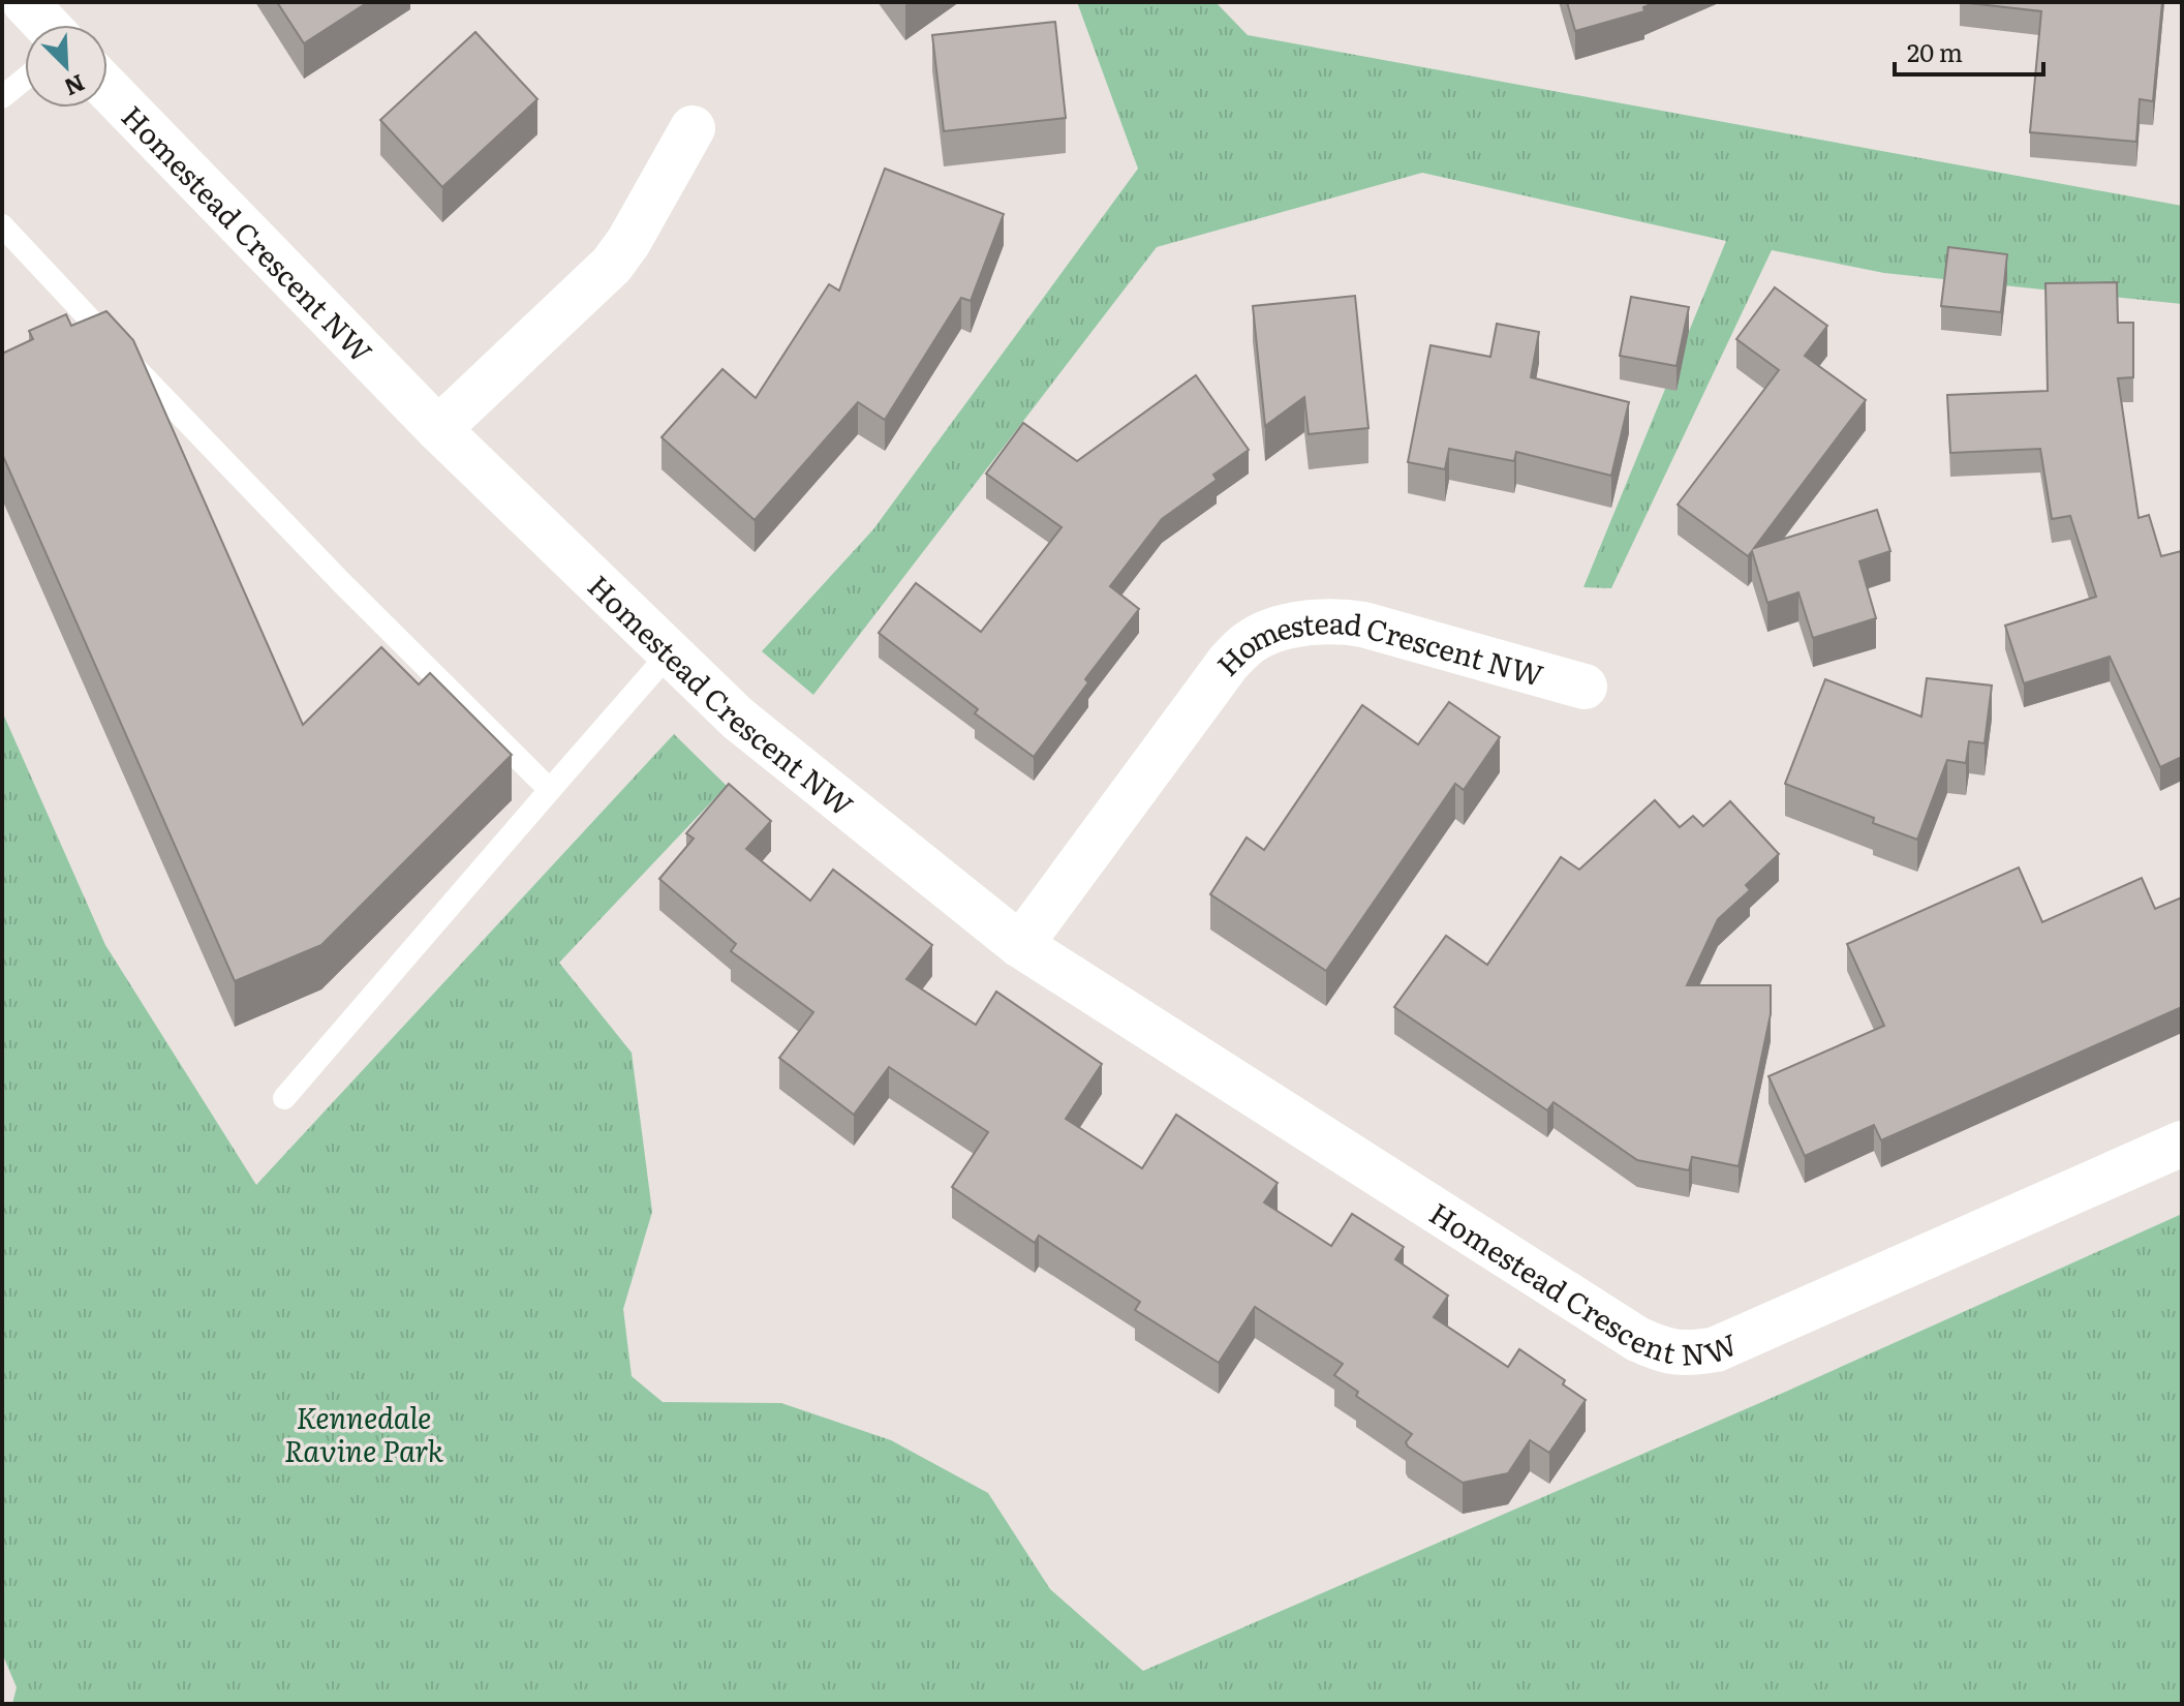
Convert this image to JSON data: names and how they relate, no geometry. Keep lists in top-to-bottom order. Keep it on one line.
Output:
{"streets":{"street":["Homestead Crescent NW"]},"parks":["Kennedale Ravine Park"],"scale_bar":"20 m","north":"bottom right"}
